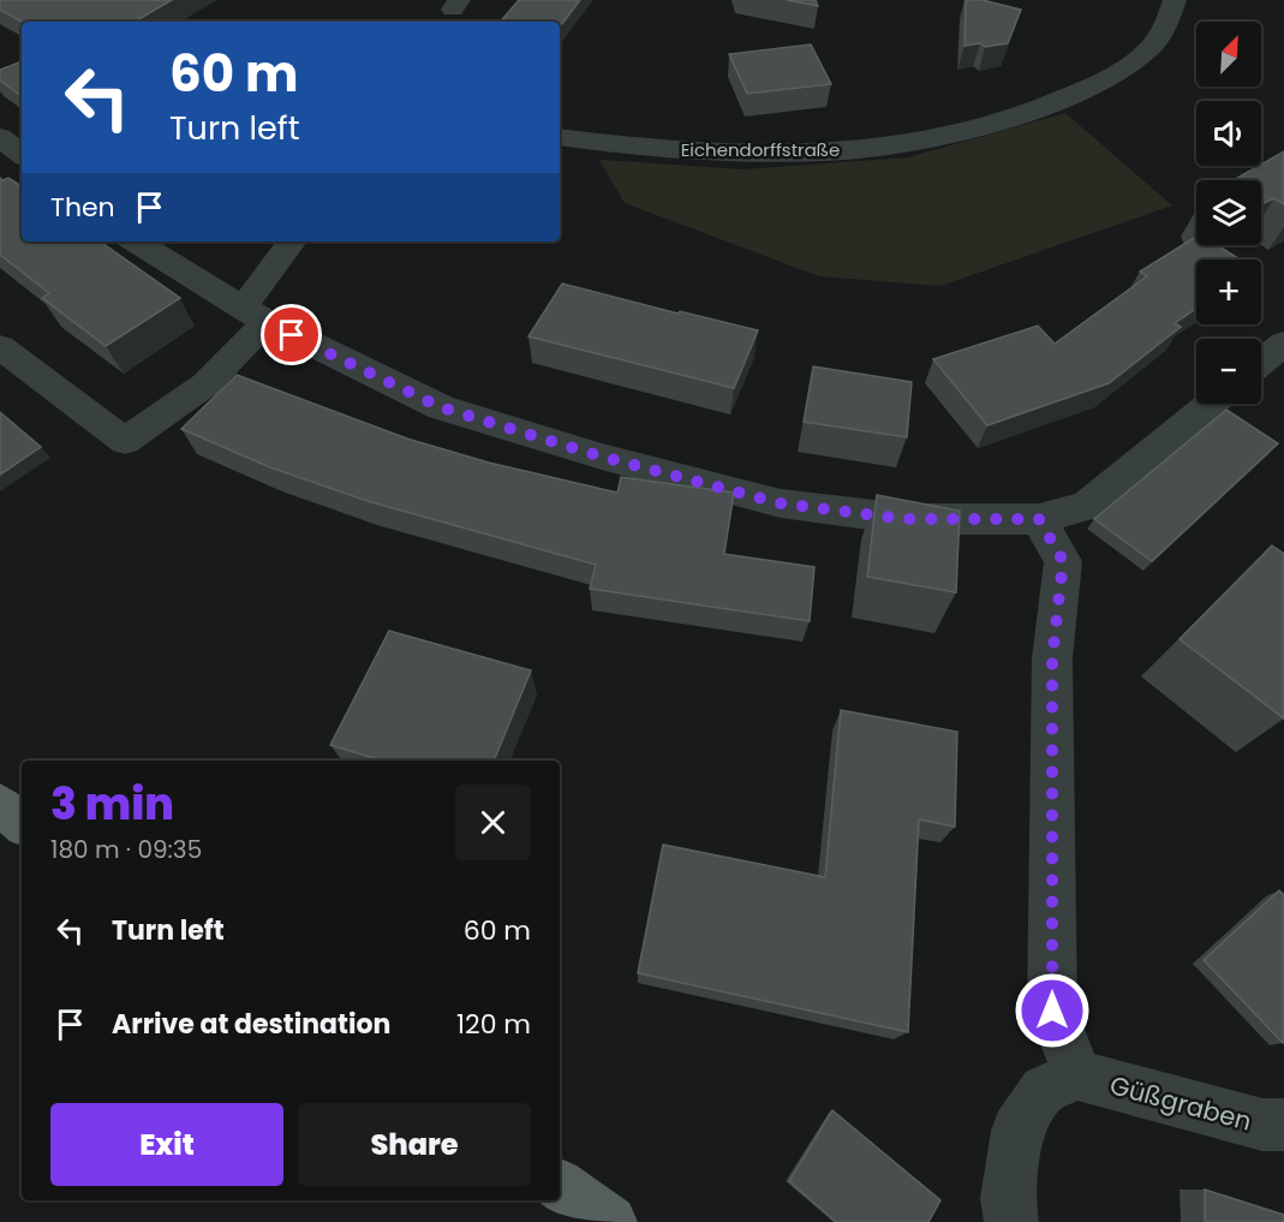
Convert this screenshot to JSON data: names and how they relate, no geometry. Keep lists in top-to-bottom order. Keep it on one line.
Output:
{"streets":{"street":["Eichendorffstraße","Güßgraben"]},"north":"top right","page":{"map_buttons":["+","−"],"turn":["60 m","Turn left"],"then":"Then","heading":["3 min","180 m · 09:35"],"list":[{"name":"Turn left","value":"60 m"},{"name":"Arrive at destination","value":"120 m"}],"buttons":["Exit","Share"]}}
